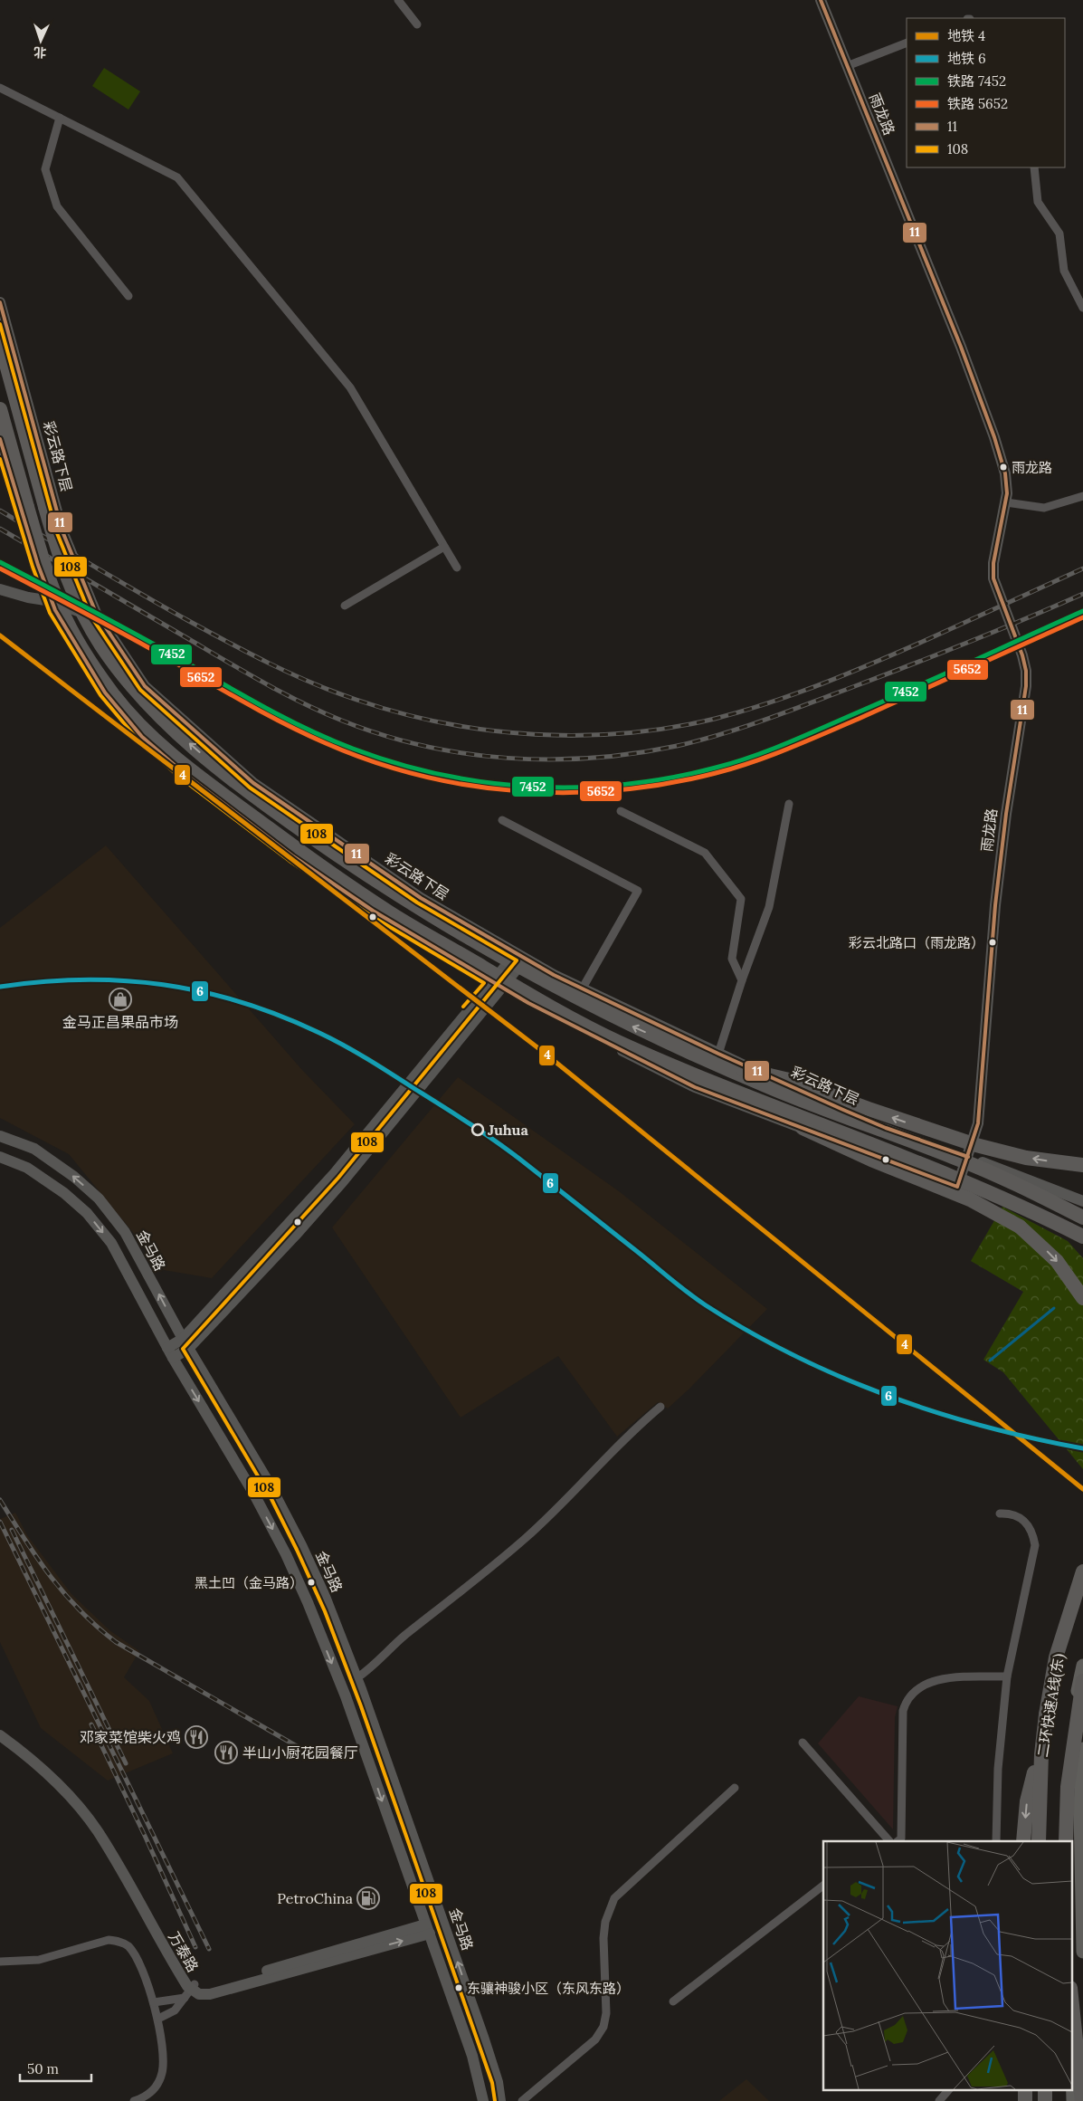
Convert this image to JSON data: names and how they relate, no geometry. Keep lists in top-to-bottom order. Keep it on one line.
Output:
{"streets":{"highway":["二环快速A线(东)"],"street":["雨龙路","彩云路下层","金马路","万泰路"]},"crossings":[["雨龙路","彩云路下层"]],"places":{"other":["雨龙路","彩云北路口（雨龙路）","Juhua","黑土凹（金马路）","东骧神骏小区（东风东路）"],"shop":["金马正昌果品市场"],"restaurant":["邓家菜馆柴火鸡","半山小厨花园餐厅"],"fuel station":["PetroChina"]},"lines":["transit line 11","transit line 108","rail line 7452","rail line 5652","metro line 4","metro line 6"],"legend":["地铁 4","地铁 6","铁路 7452","铁路 5652","11","108"],"scale_bar":"50 m","north":"bottom"}
